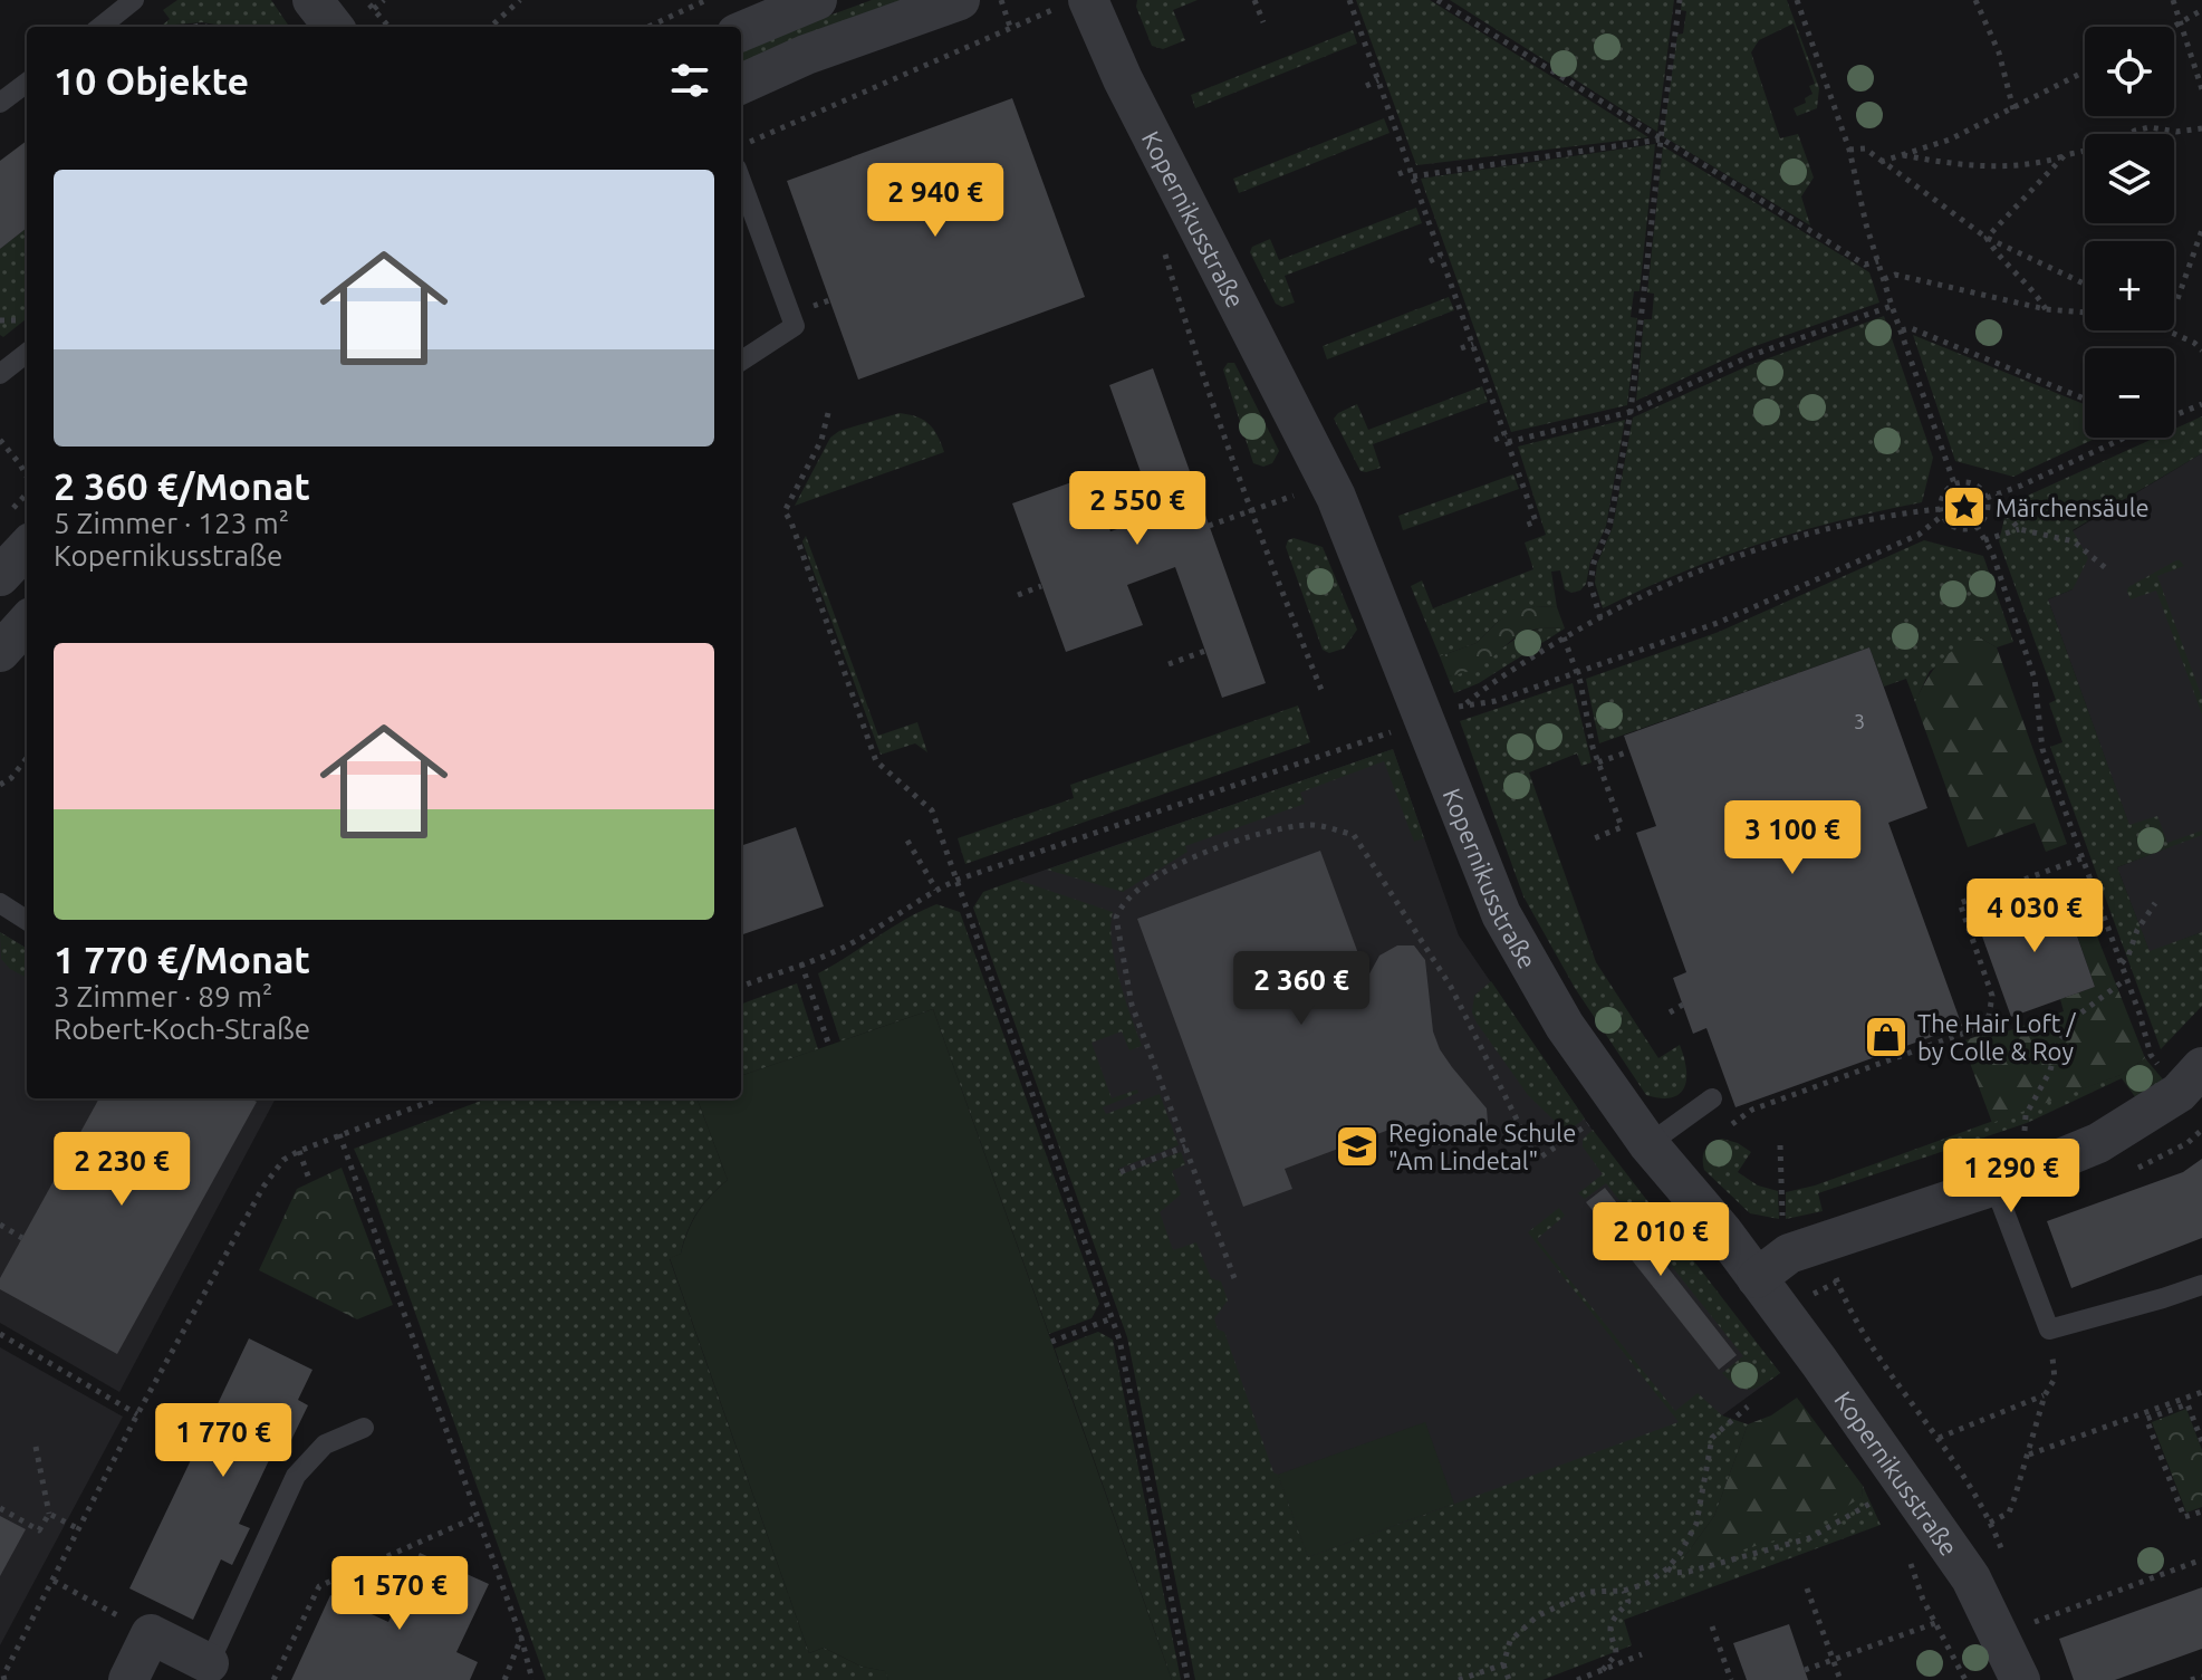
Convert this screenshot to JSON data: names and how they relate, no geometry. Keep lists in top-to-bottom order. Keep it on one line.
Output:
{"streets":{"street":["Kopernikusstraße"]},"places":{"place":["Märchensäule"],"shop":["The Hair Loft / by Colle & Roy"],"school or university":["Regionale Schule \"Am Lindetal\""]},"house_numbers":["3"],"page":{"map_buttons":["+","−"],"heading":"10 Objekte","list":[{"name":"2 360 €/Monat","note":"5 Zimmer · 123 m² · Kopernikusstraße"},{"name":"1 770 €/Monat","note":"3 Zimmer · 89 m² · Robert-Koch-Straße"}],"price":["2 940 €","2 550 €","3 100 €","4 030 €","2 360 €","2 230 €","1 290 €","2 010 €","1 770 €","1 570 €"]}}
